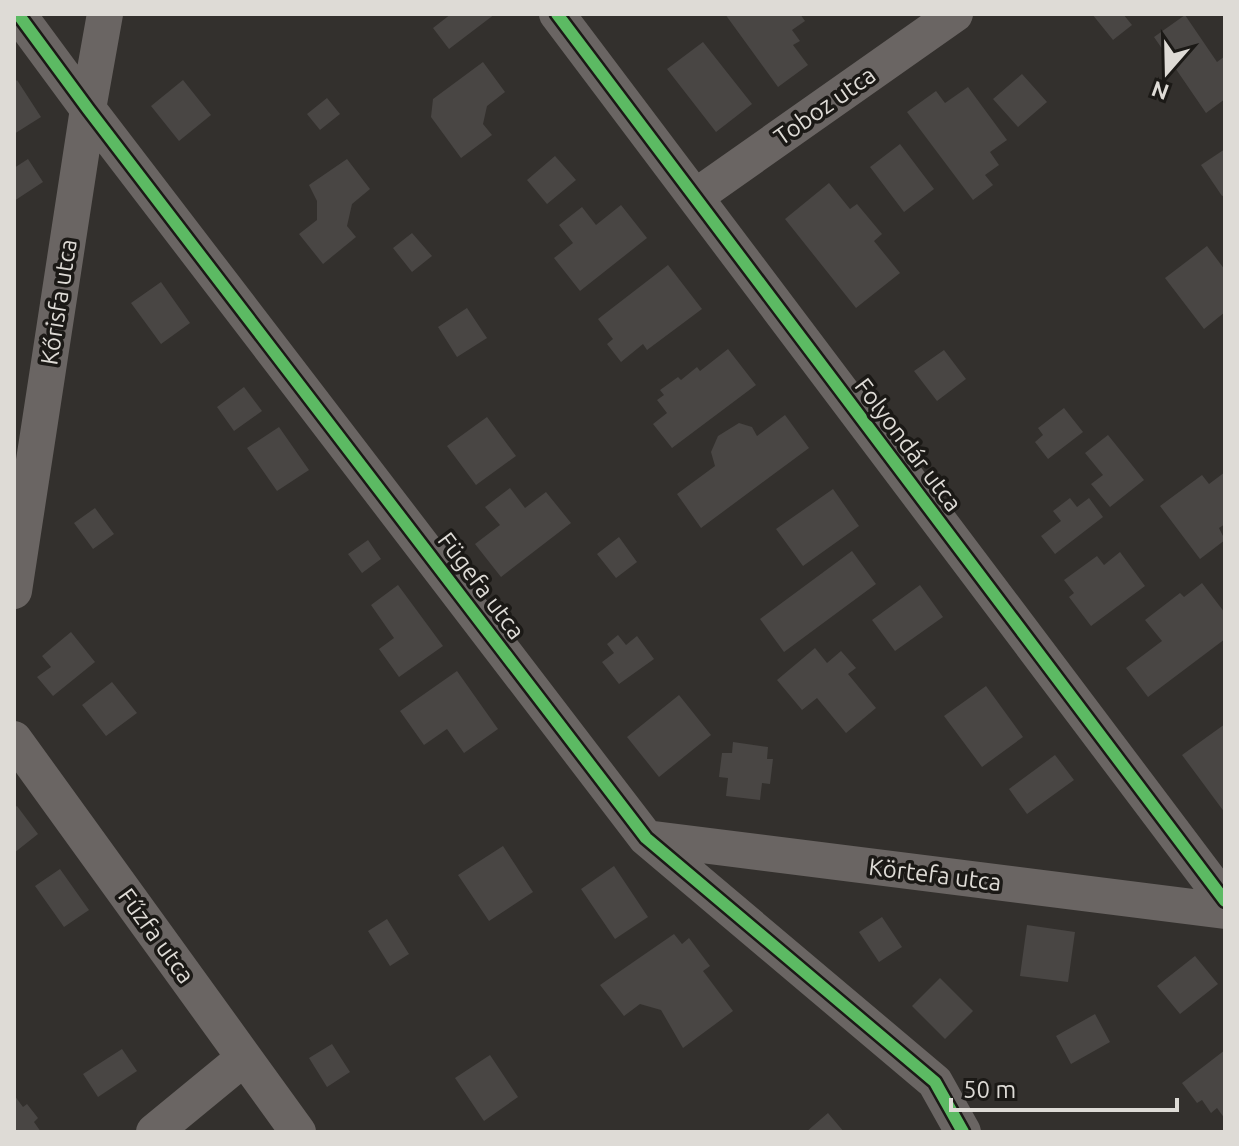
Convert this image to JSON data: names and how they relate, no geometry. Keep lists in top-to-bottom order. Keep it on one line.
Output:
{"streets":{"street":["Toboz utca","Kőrisfa utca","Folyondár utca","Fügefa utca","Körtefa utca","Fűzfa utca"]},"crossings":[["Toboz utca","Folyondár utca"],["Kőrisfa utca","Fügefa utca"],["Folyondár utca","Körtefa utca"],["Fügefa utca","Körtefa utca"]],"scale_bar":"50 m","north":"bottom"}
